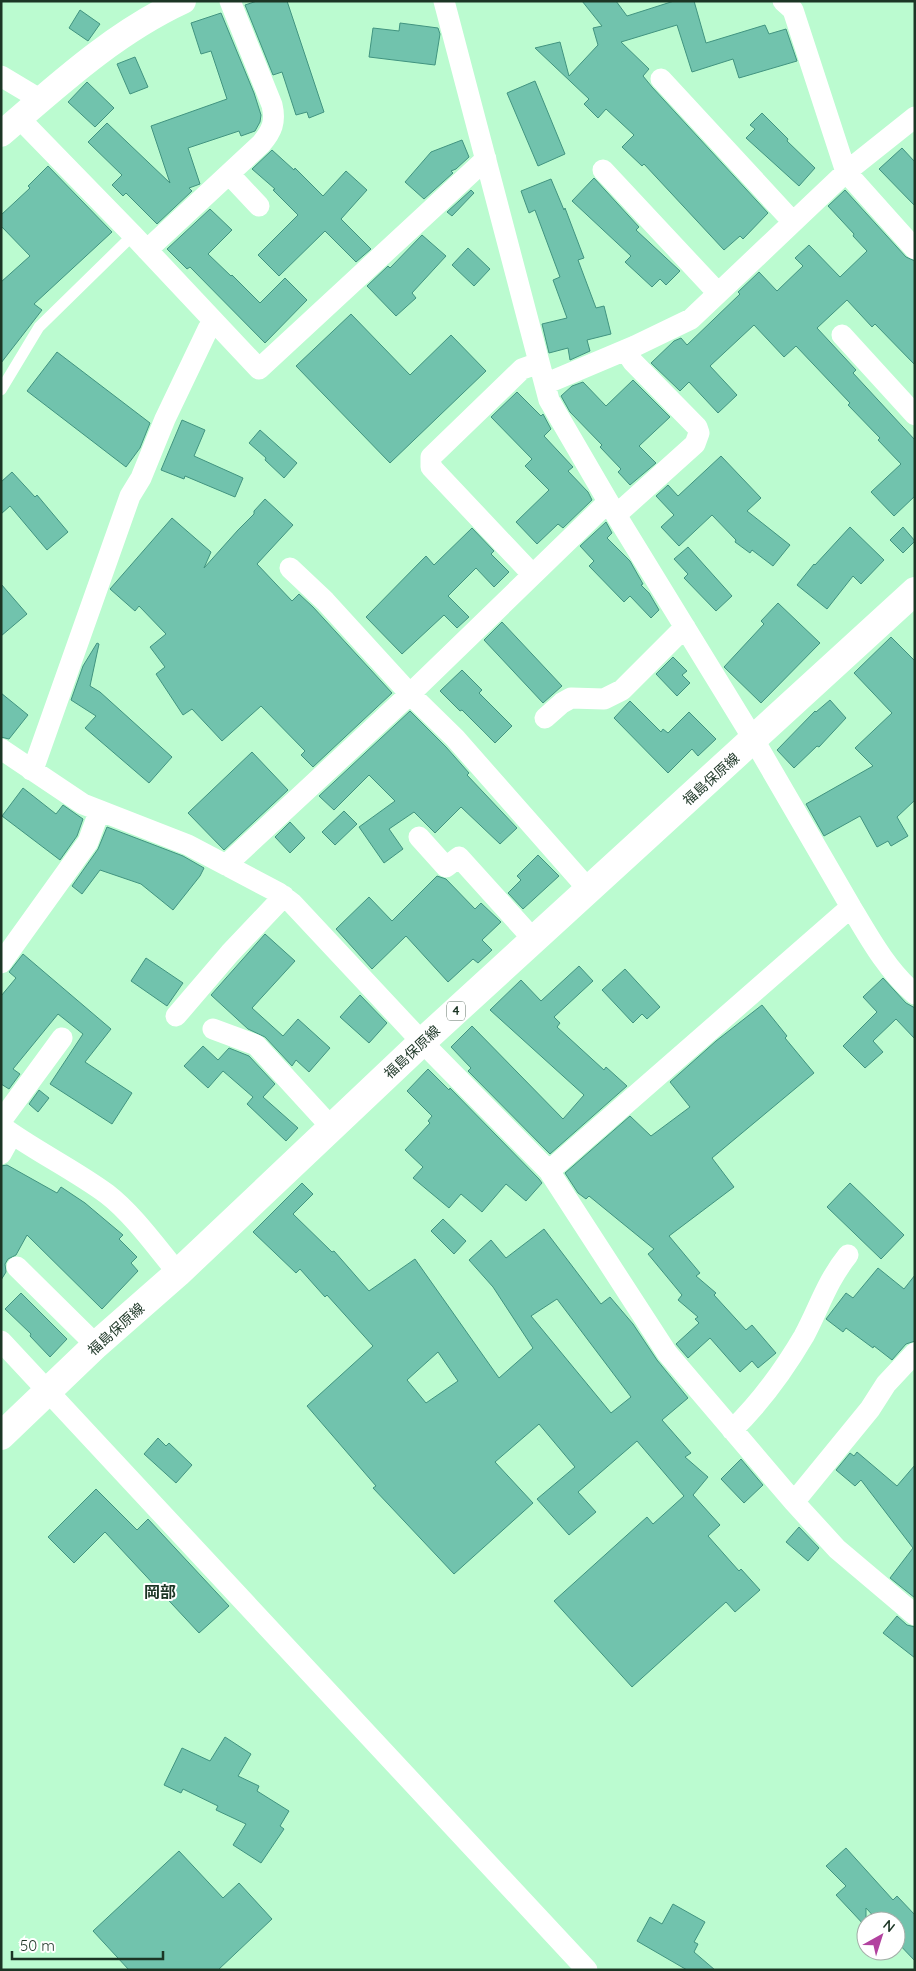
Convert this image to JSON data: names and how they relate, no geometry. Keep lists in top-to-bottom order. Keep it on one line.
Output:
{"streets":{"main road":["福島保原線","4"]},"districts":["岡部"],"scale_bar":"50 m","north":"top right"}
